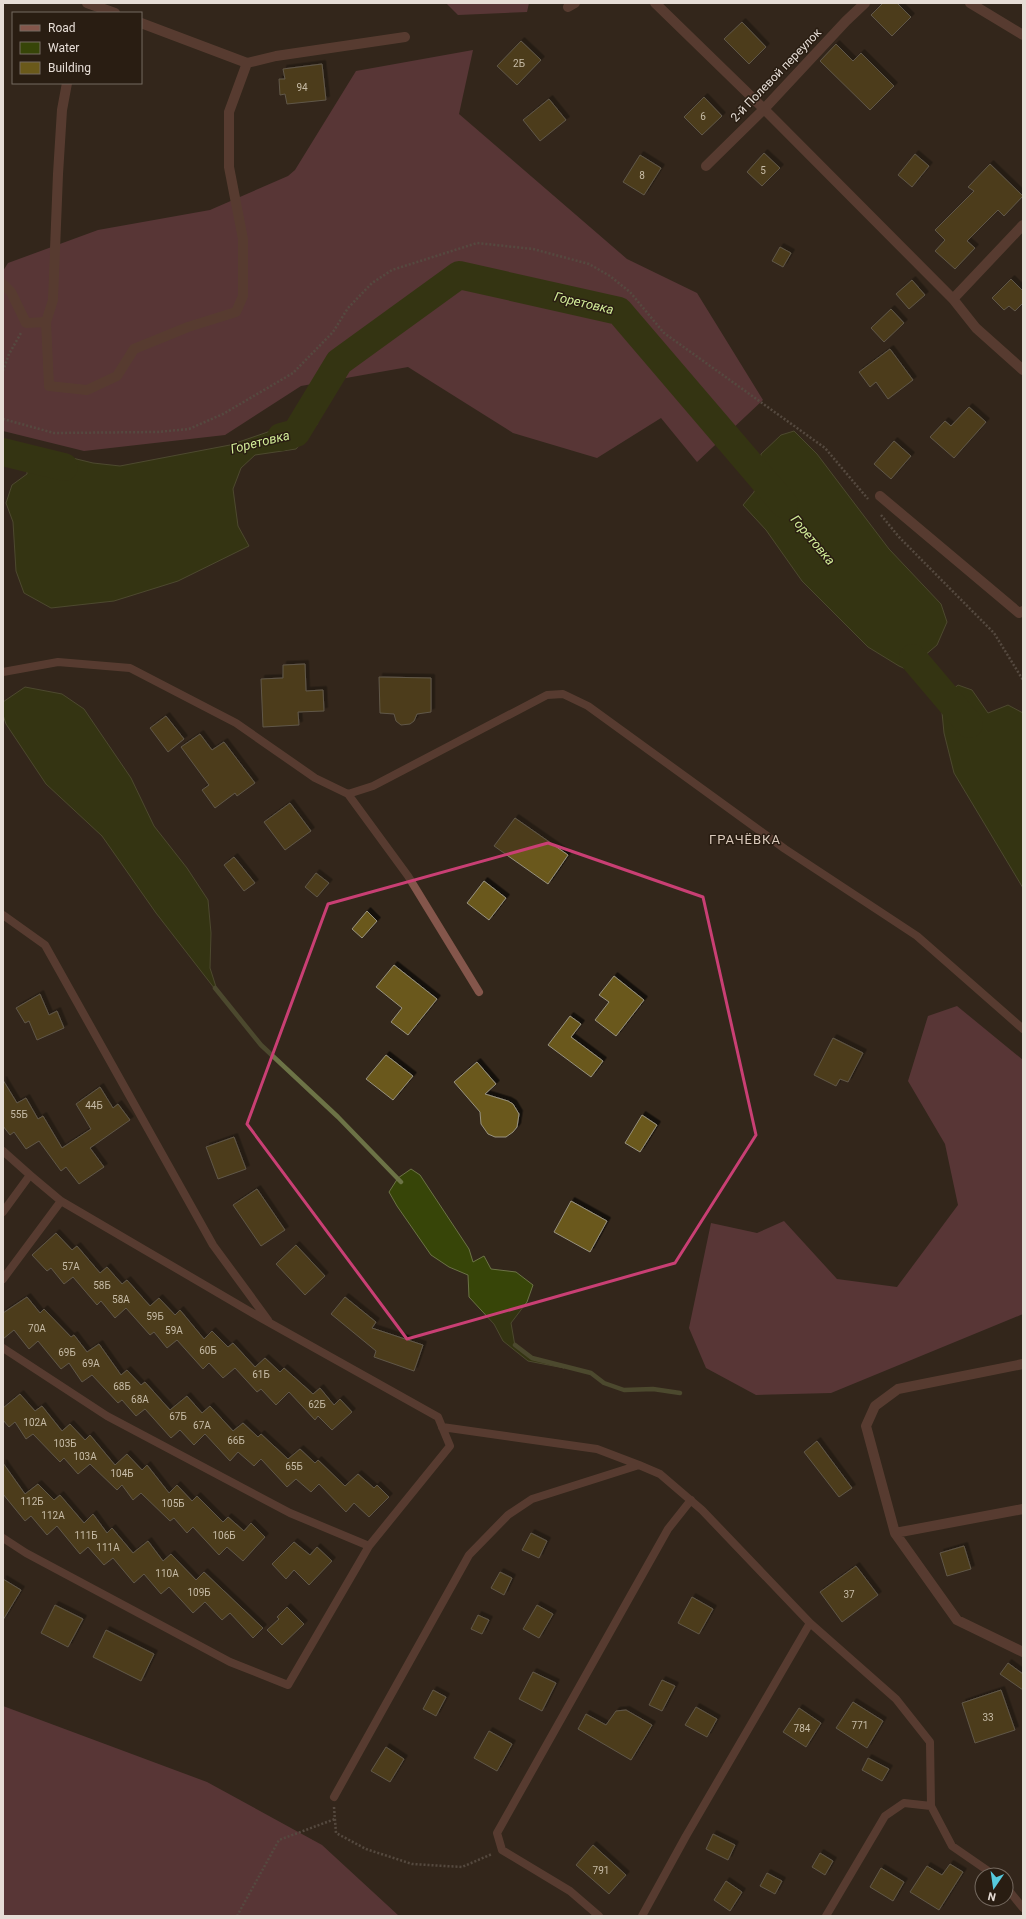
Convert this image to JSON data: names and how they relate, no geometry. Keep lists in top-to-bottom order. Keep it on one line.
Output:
{"streets":{"street":["2-й Полевой переулок"]},"districts":["ГРАЧЁВКА"],"water":["Горетовка"],"house_numbers":["2Б","94","6","5","8","44Б","55Б","57А","58Б","58А","59Б","70А","59А","60Б","69Б","69А","61Б","68Б","68А","62Б","67Б","102А","67А","66Б","103Б","103А","65Б","104Б","112Б","105Б","112А","111Б","106Б","111А","110А","109Б","37","33","771","784","791"],"legend":["Road","Water","Building"],"north":"bottom"}
